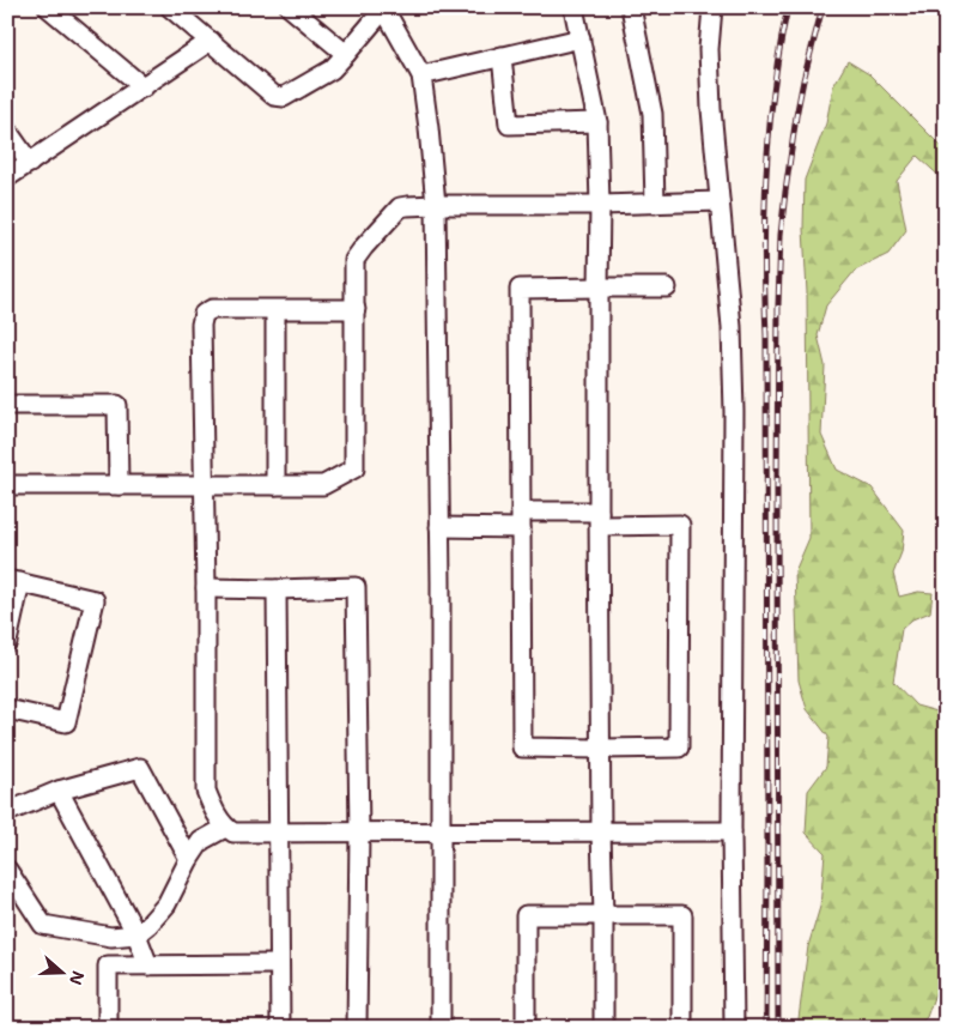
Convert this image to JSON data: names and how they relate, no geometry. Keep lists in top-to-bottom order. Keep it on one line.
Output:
{"north":"right"}
